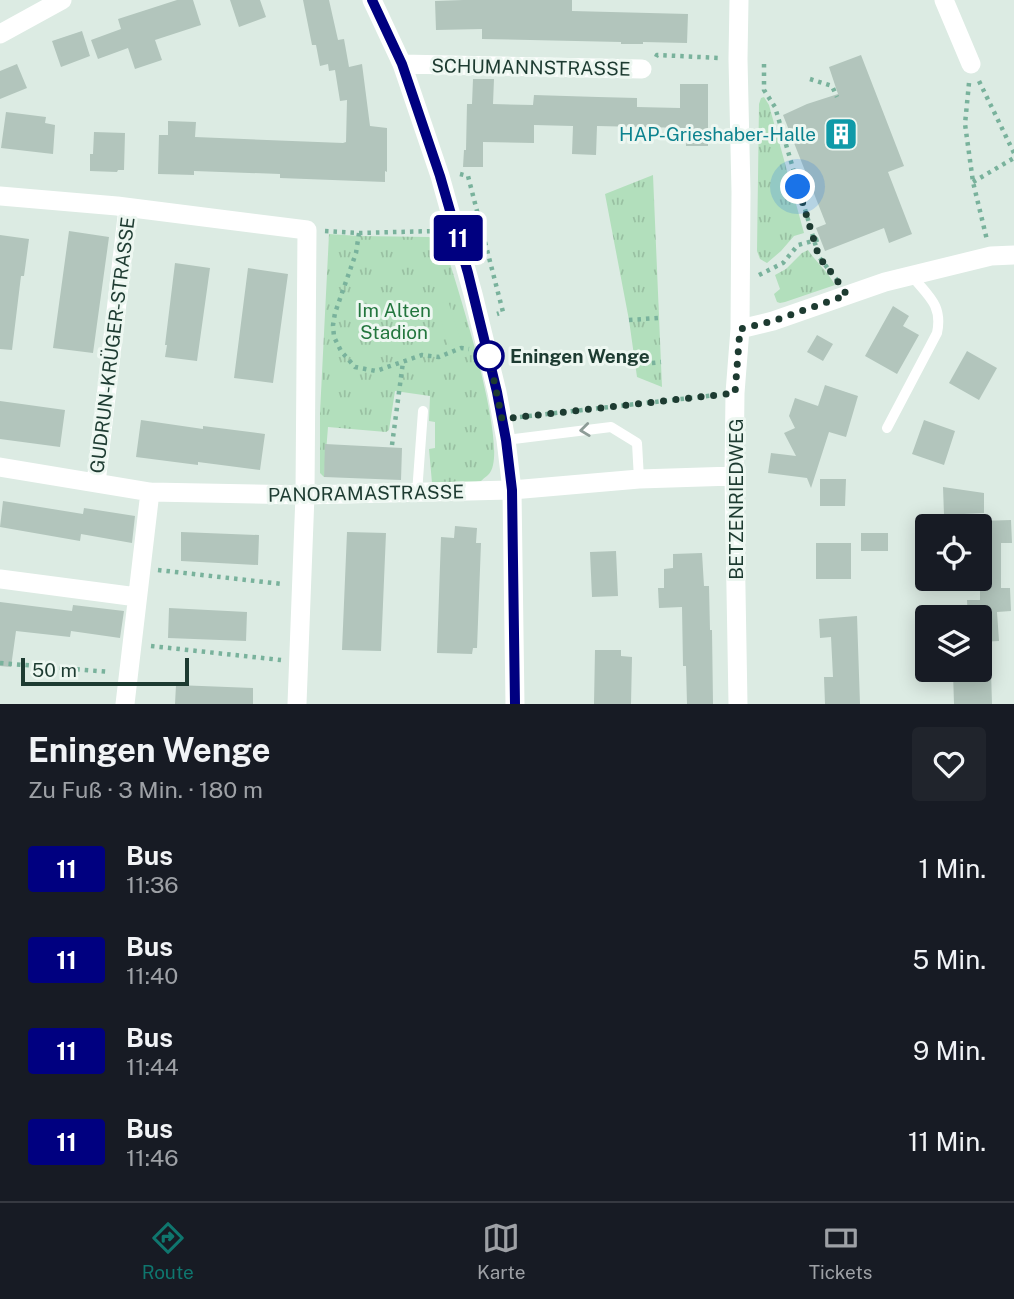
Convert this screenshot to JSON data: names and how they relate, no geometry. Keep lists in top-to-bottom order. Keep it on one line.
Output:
{"streets":{"street":["SCHUMANNSTRASSE","GUDRUN-KRÜGER-STRASSE","PANORAMASTRASSE","BETZENRIEDWEG"]},"crossings":[["SCHUMANNSTRASSE","BETZENRIEDWEG"],["GUDRUN-KRÜGER-STRASSE","PANORAMASTRASSE"],["PANORAMASTRASSE","BETZENRIEDWEG"]],"parks":["Im Alten Stadion"],"places":{"building":["HAP-Grieshaber-Halle"],"other":["Eningen Wenge"]},"lines":["bus line 11"],"scale_bar":"50 m","page":{"on_map":"11","scale":"50 m","heading":["Eningen Wenge","Zu Fuß · 3 Min. · 180 m"],"list":[{"mark":"11","name":"Bus","note":"11:36","value":"1 Min."},{"mark":"11","name":"Bus","note":"11:40","value":"5 Min."},{"mark":"11","name":"Bus","note":"11:44","value":"9 Min."},{"mark":"11","name":"Bus","note":"11:46","value":"11 Min."}],"tabs":["Route","Karte","Tickets"]}}
